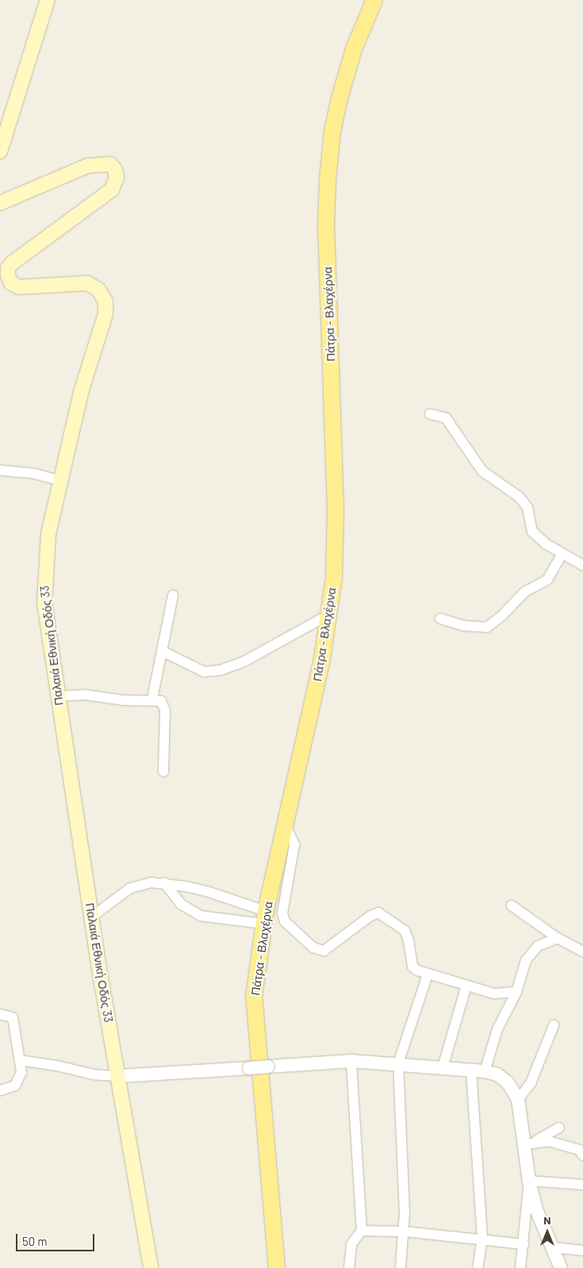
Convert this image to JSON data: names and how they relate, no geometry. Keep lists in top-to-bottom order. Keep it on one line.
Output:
{"streets":{"main road":["Πάτρα - Βλαχέρνα","Παλαιά Εθνική Οδός 33"]},"scale_bar":"50 m","north":"top"}
